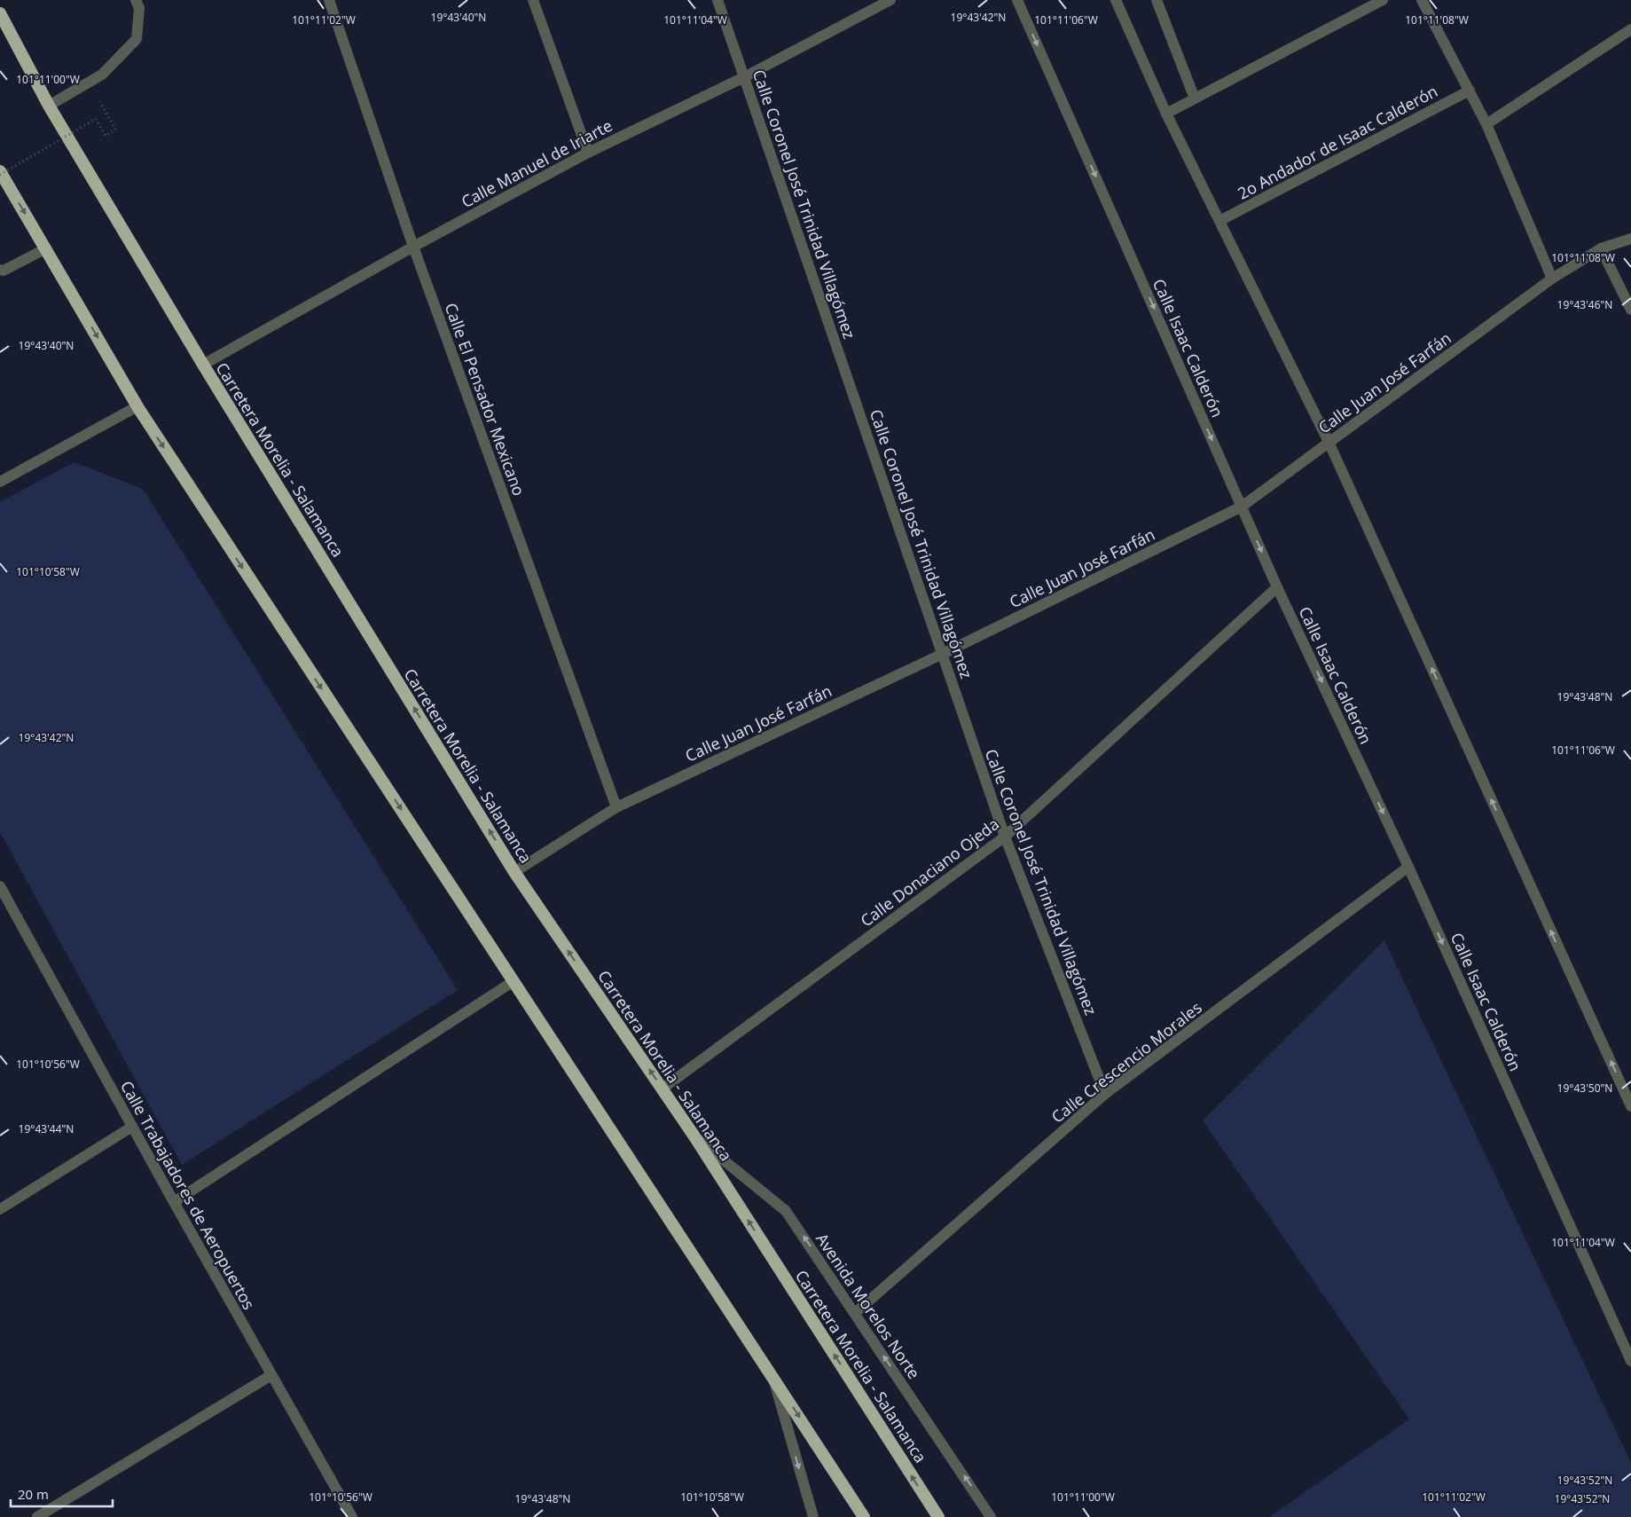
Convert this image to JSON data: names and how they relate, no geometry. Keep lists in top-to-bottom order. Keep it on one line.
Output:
{"streets":{"highway":["Carretera Morelia - Salamanca"],"street":["2o Andador de Isaac Calderón","Calle Manuel de Iriarte","Calle Coronel José Trinidad Villagómez","Calle Isaac Calderón","Calle Juan José Farfán","Calle El Pensador Mexicano","Calle Donaciano Ojeda","Calle Crescencio Morales","Calle Trabajadores de Aeropuertos","Avenida Morelos Norte"]},"crossings":[["Calle Manuel de Iriarte","Calle Coronel José Trinidad Villagómez"],["Calle Manuel de Iriarte","Calle El Pensador Mexicano"],["Calle Manuel de Iriarte","Carretera Morelia - Salamanca"],["Calle Coronel José Trinidad Villagómez","Calle Juan José Farfán"],["Calle Coronel José Trinidad Villagómez","Calle Donaciano Ojeda"],["Calle Coronel José Trinidad Villagómez","Calle Crescencio Morales"],["Calle Isaac Calderón","Calle Juan José Farfán"],["Calle Isaac Calderón","Calle Donaciano Ojeda"],["Calle Isaac Calderón","Calle Crescencio Morales"],["Calle Juan José Farfán","Calle El Pensador Mexicano"],["Calle Juan José Farfán","Carretera Morelia - Salamanca"],["Carretera Morelia - Salamanca","Calle Donaciano Ojeda"],["Carretera Morelia - Salamanca","Avenida Morelos Norte"],["Calle Crescencio Morales","Avenida Morelos Norte"]],"one_way":["Calle Isaac Calderón","Avenida Morelos Norte"],"scale_bar":"20 m","coordinates":["19°43'42\"N","19°43'40\"N","101°11'02\"W","101°11'04\"W","101°11'06\"W","101°11'08\"W","101°11'00\"W","19°43'46\"N","101°10'58\"W","19°43'48\"N","101°10'56\"W","19°43'50\"N","19°43'44\"N","19°43'52\"N"]}
